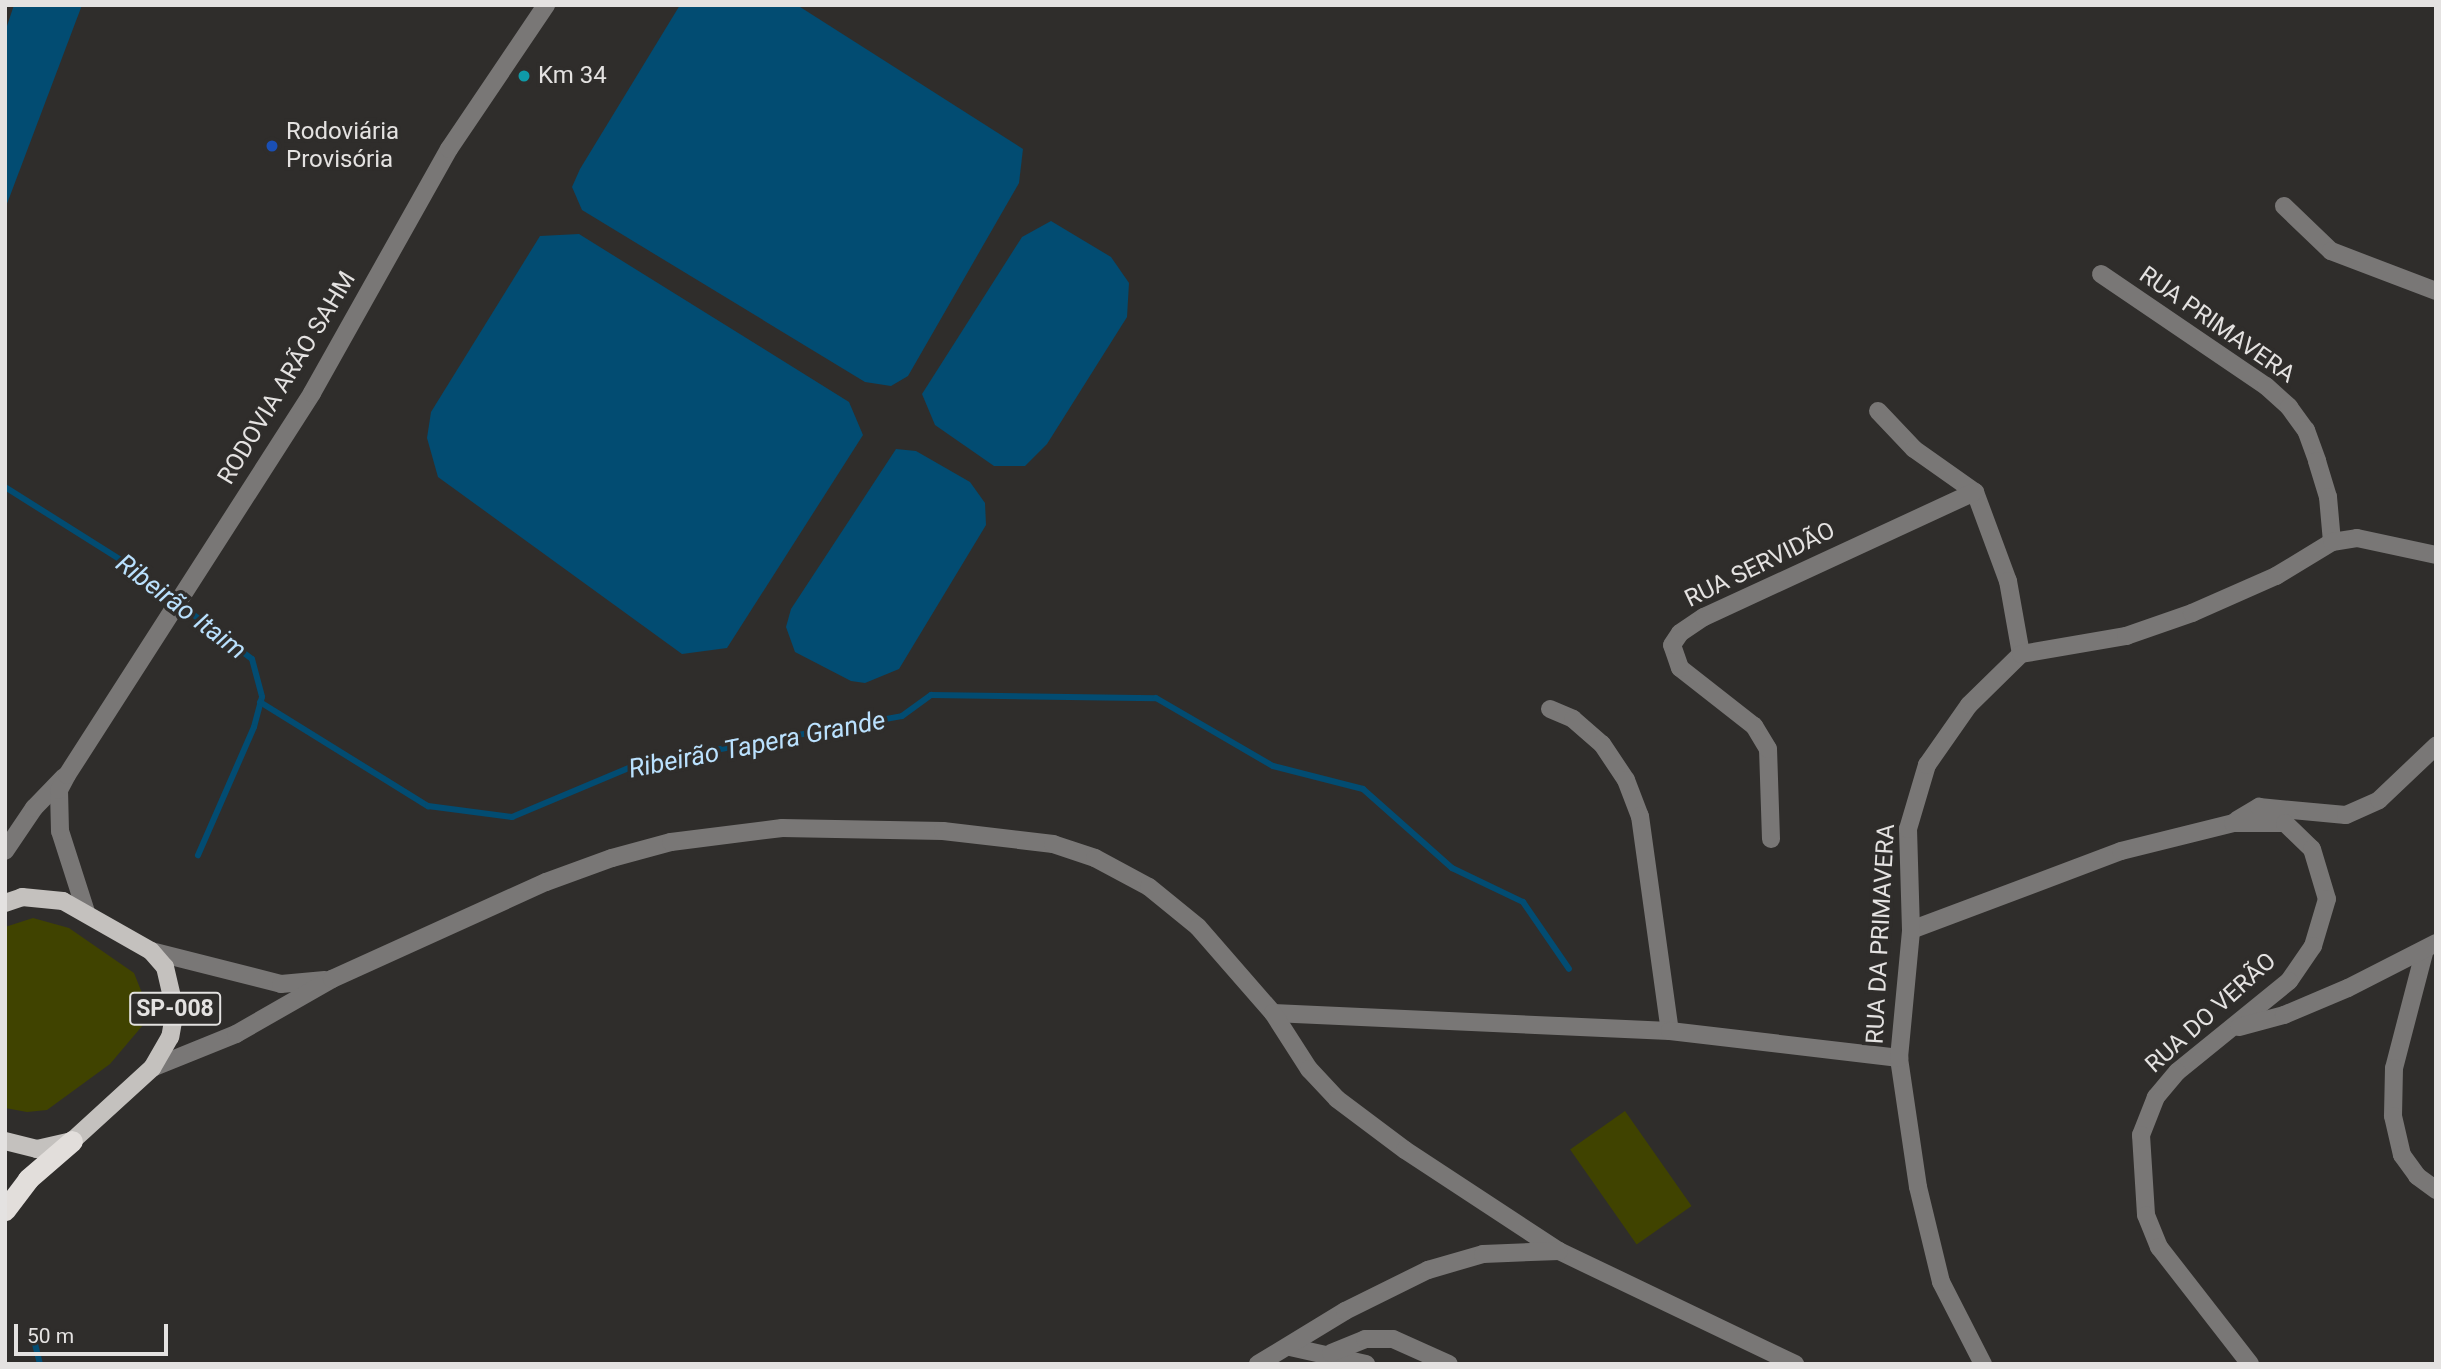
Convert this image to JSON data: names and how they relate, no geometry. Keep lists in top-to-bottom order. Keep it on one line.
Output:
{"streets":{"main road":["SP-008"],"street":["RUA PRIMAVERA","RODOVIA ARÃO SAHM","RUA SERVIDÃO","RUA DA PRIMAVERA","RUA DO VERÃO"]},"crossings":[["RODOVIA ARÃO SAHM","SP-008"],["RUA DA PRIMAVERA","RUA DO VERÃO"]],"water":["Ribeirão Itaim","Ribeirão Tapera Grande"],"places":["Km 34","Rodoviária Provisória"],"scale_bar":"50 m"}
